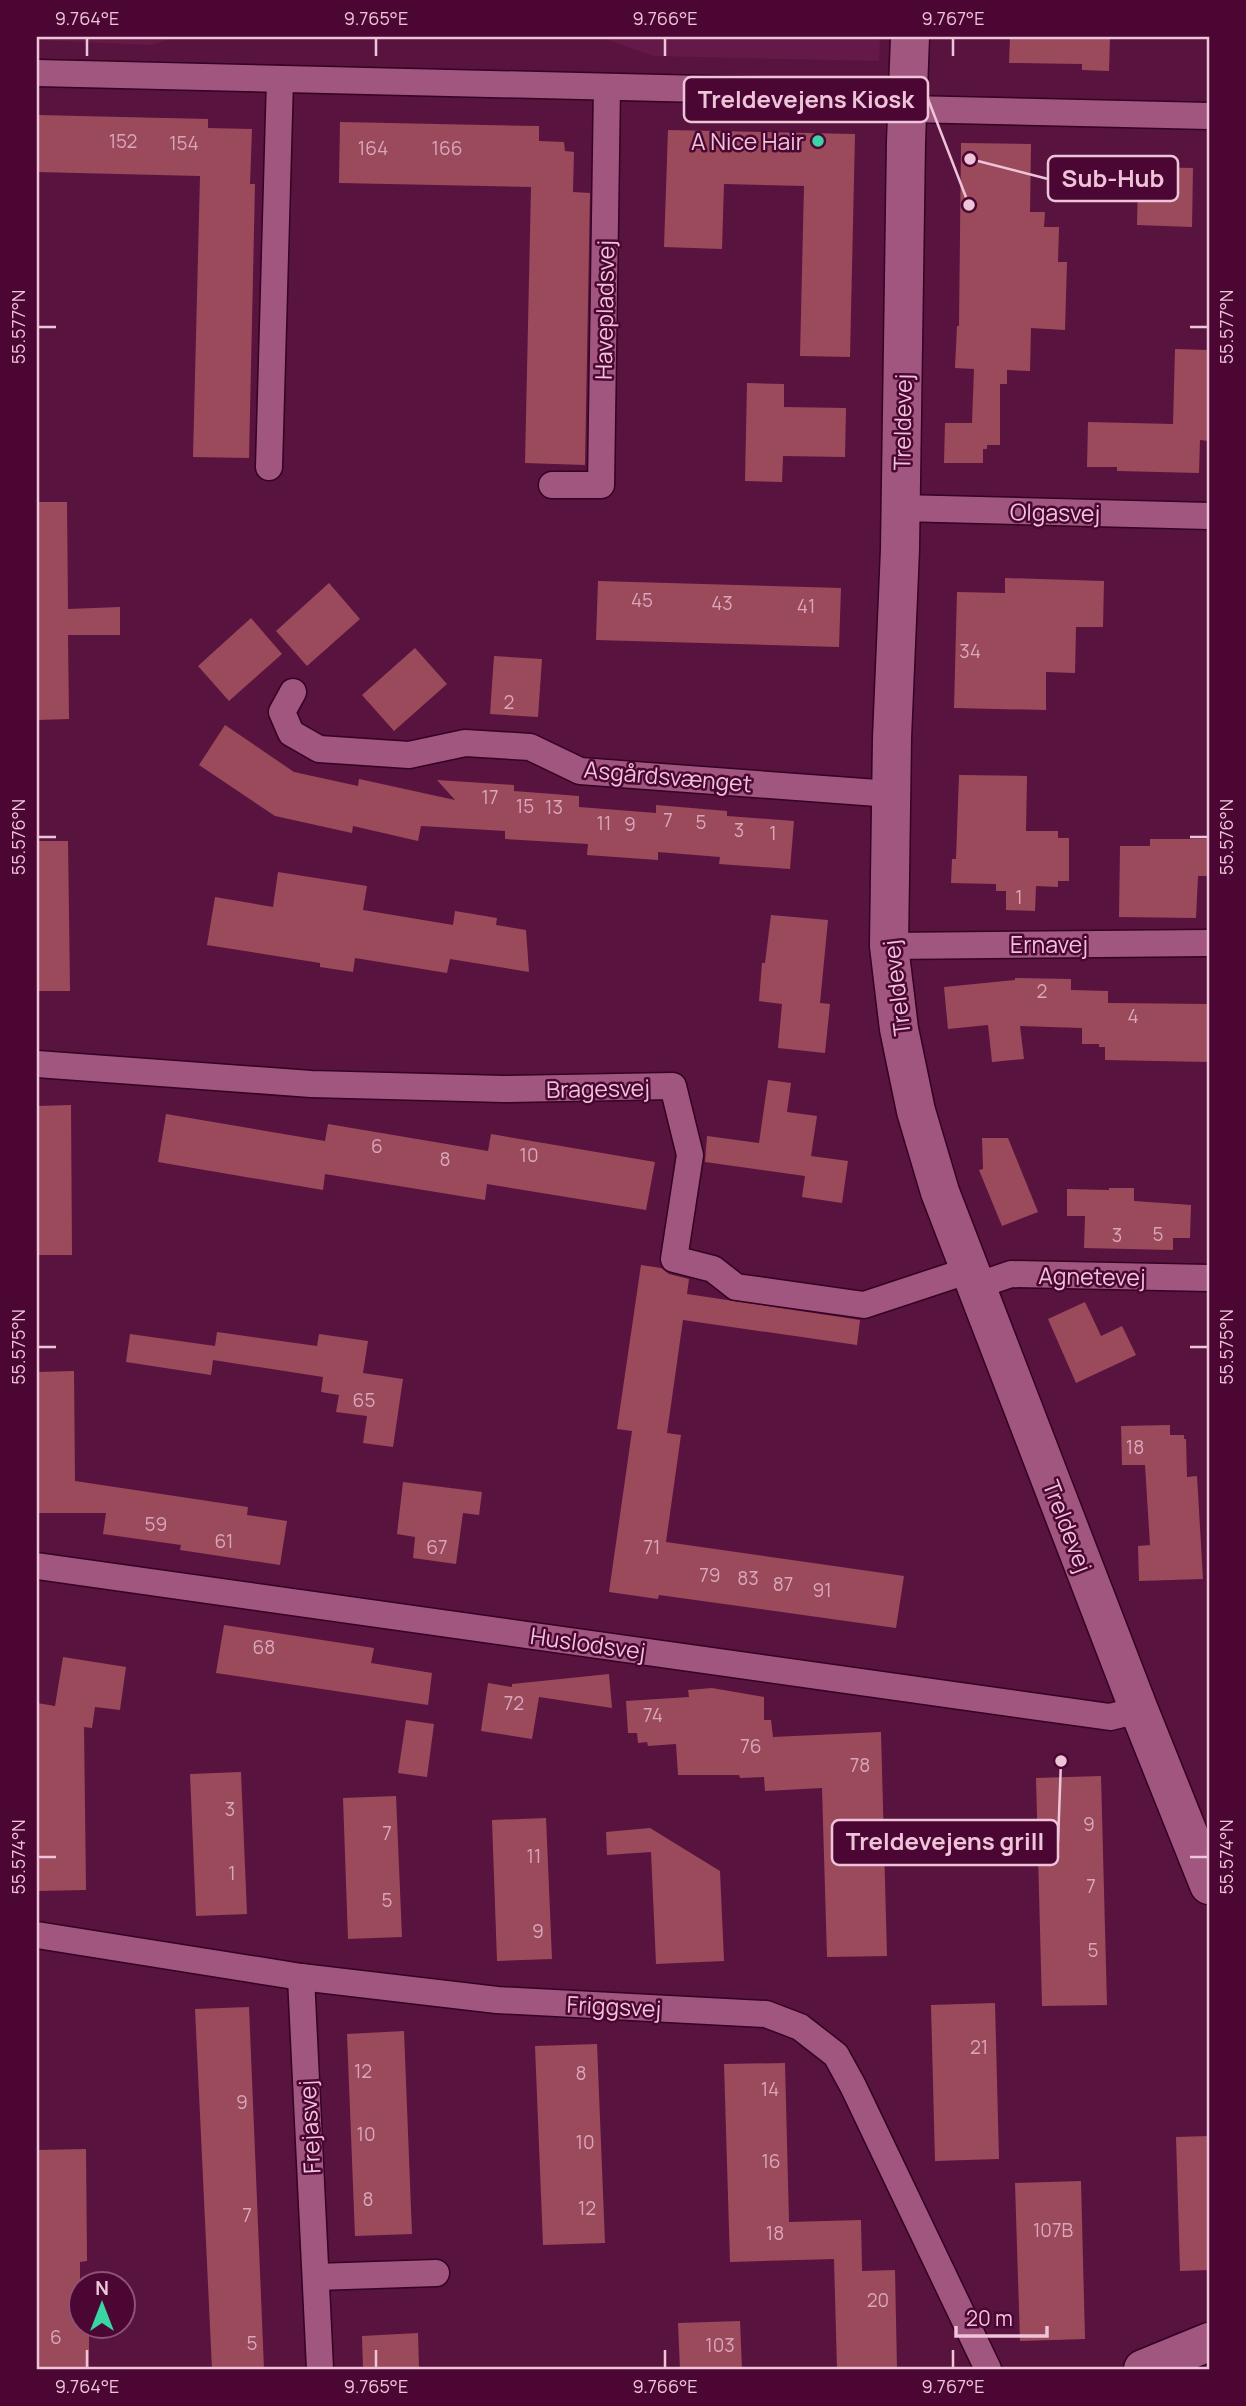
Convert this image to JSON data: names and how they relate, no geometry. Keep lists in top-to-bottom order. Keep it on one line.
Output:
{"streets":{"street":["Havepladsvej","Treldevej","Olgasvej","Asgårdsvænget","Ernavej","Bragesvej","Agnetevej","Huslodsvej","Friggsvej","Frejasvej"]},"crossings":[["Treldevej","Olgasvej"],["Treldevej","Asgårdsvænget"],["Treldevej","Ernavej"],["Treldevej","Bragesvej"],["Treldevej","Agnetevej"],["Treldevej","Huslodsvej"],["Bragesvej","Agnetevej"],["Friggsvej","Frejasvej"]],"places":["A Nice Hair","Sub-Hub","Treldevejens Kiosk","Treldevejens grill"],"house_numbers":["152","154","164","166","45","43","41","34","2","17","15","13","7","5","11","9","3","1","1","2","4","6","10","8","5","3","65","18","59","61","67","71","79","83","87","91","68","72","74","76","78","3","9","7","11","1","7","5","9","5","21","12","8","14","9","10","10","16","8","12","7","107B","18","20","6","5","103"],"scale_bar":"20 m","north":"top","coordinates":["9.764°E","9.765°E","9.766°E","9.767°E","55.577°N","55.576°N","55.575°N","55.574°N"]}
